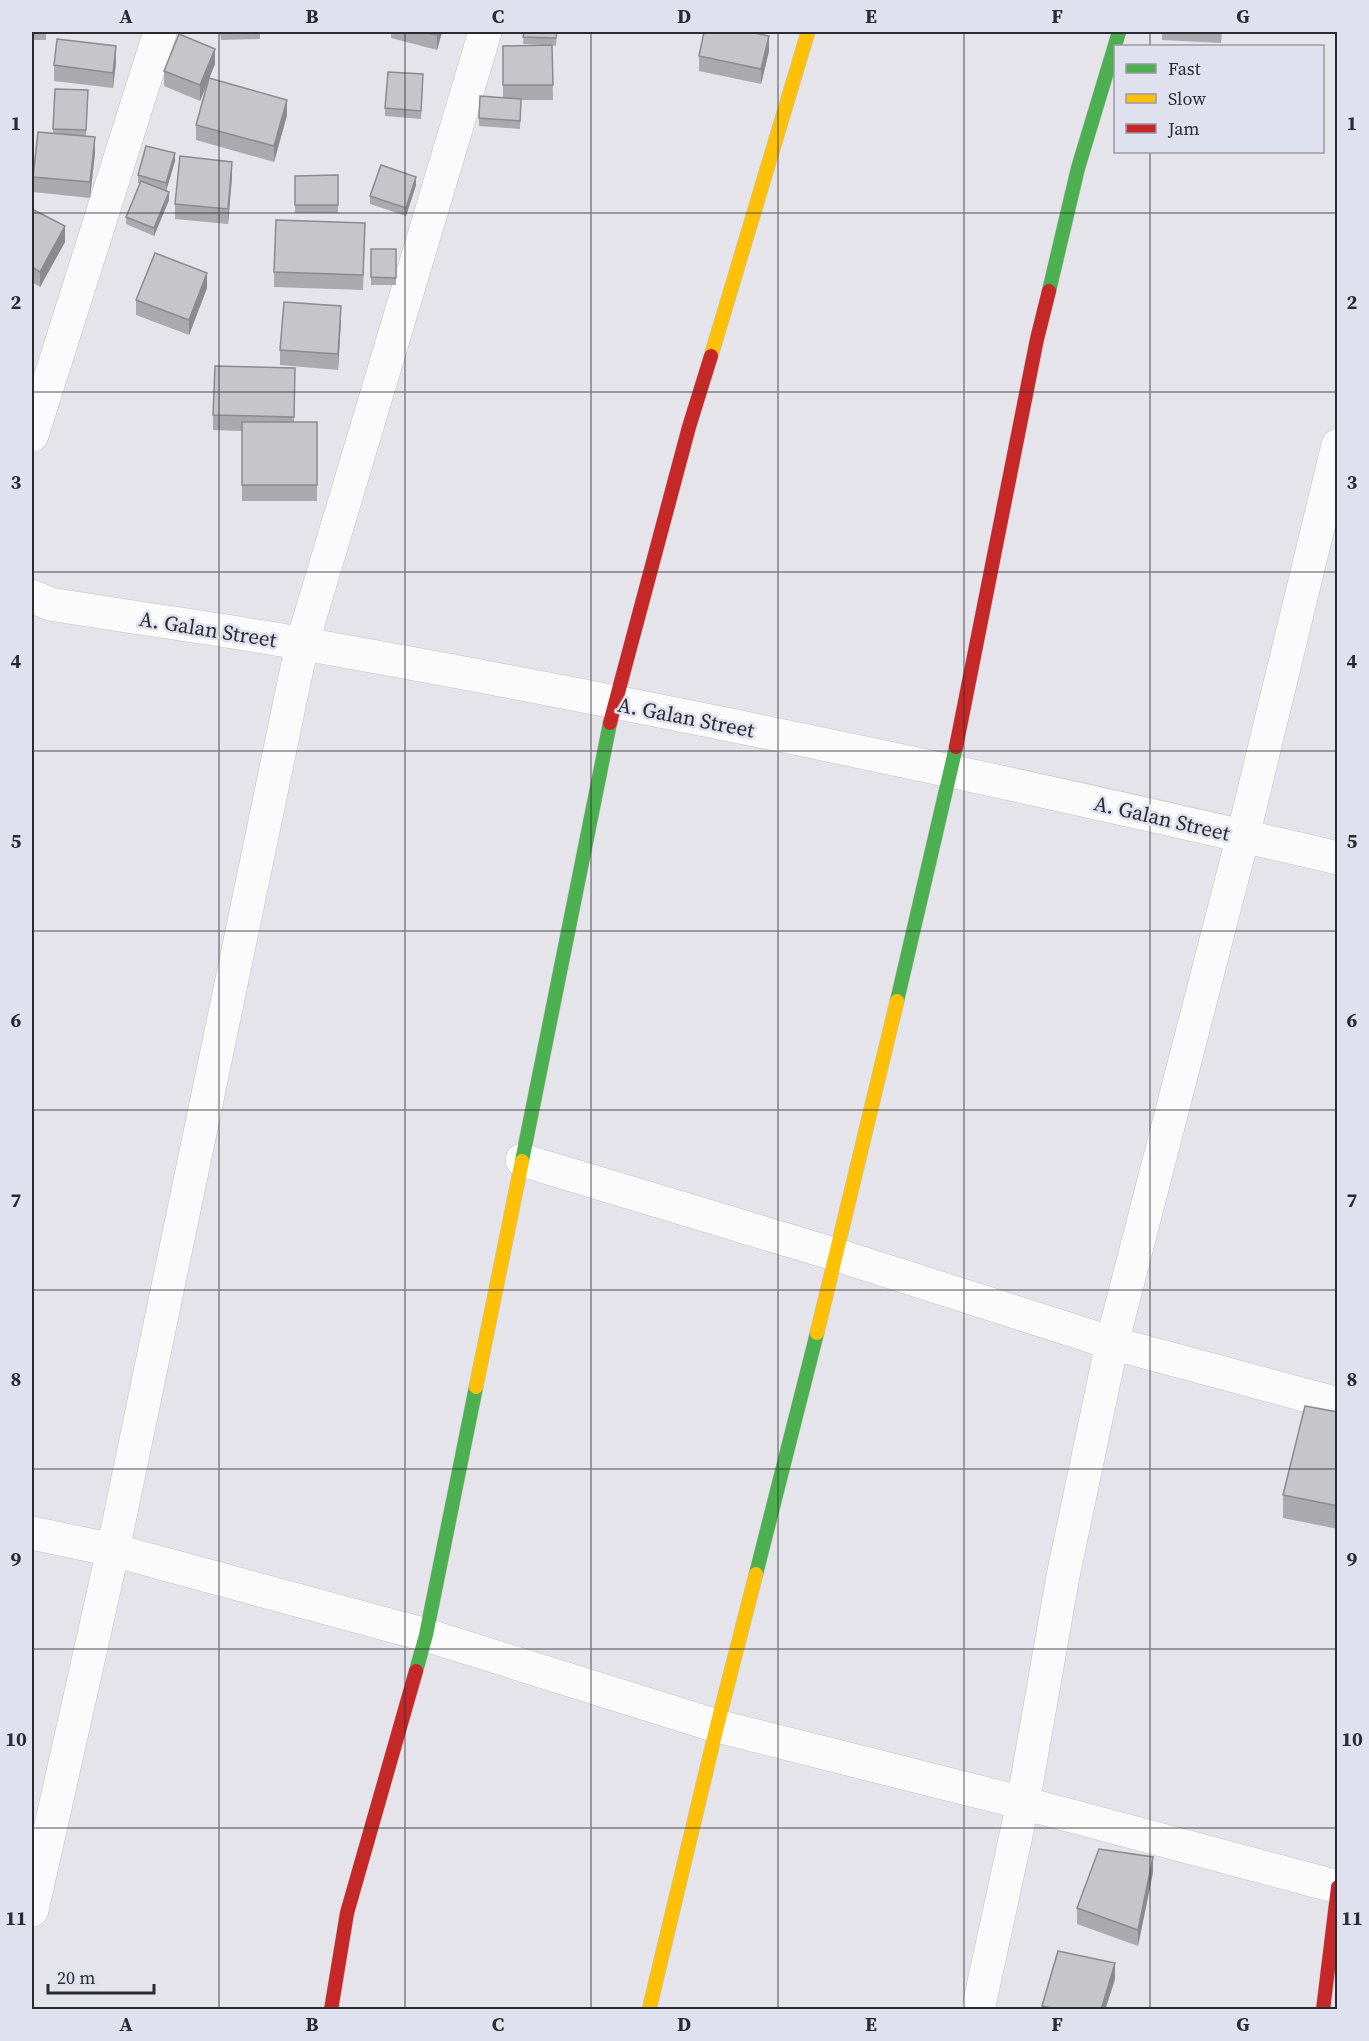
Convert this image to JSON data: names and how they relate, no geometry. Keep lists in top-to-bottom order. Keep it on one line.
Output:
{"streets":{"street":["A. Galan Street"]},"legend":["Fast","Slow","Jam"],"scale_bar":"20 m","grid":{"columns":["A","B","C","D","E","F","G"],"rows":["1","2","3","4","5","6","7","8","9","10","11"]}}
